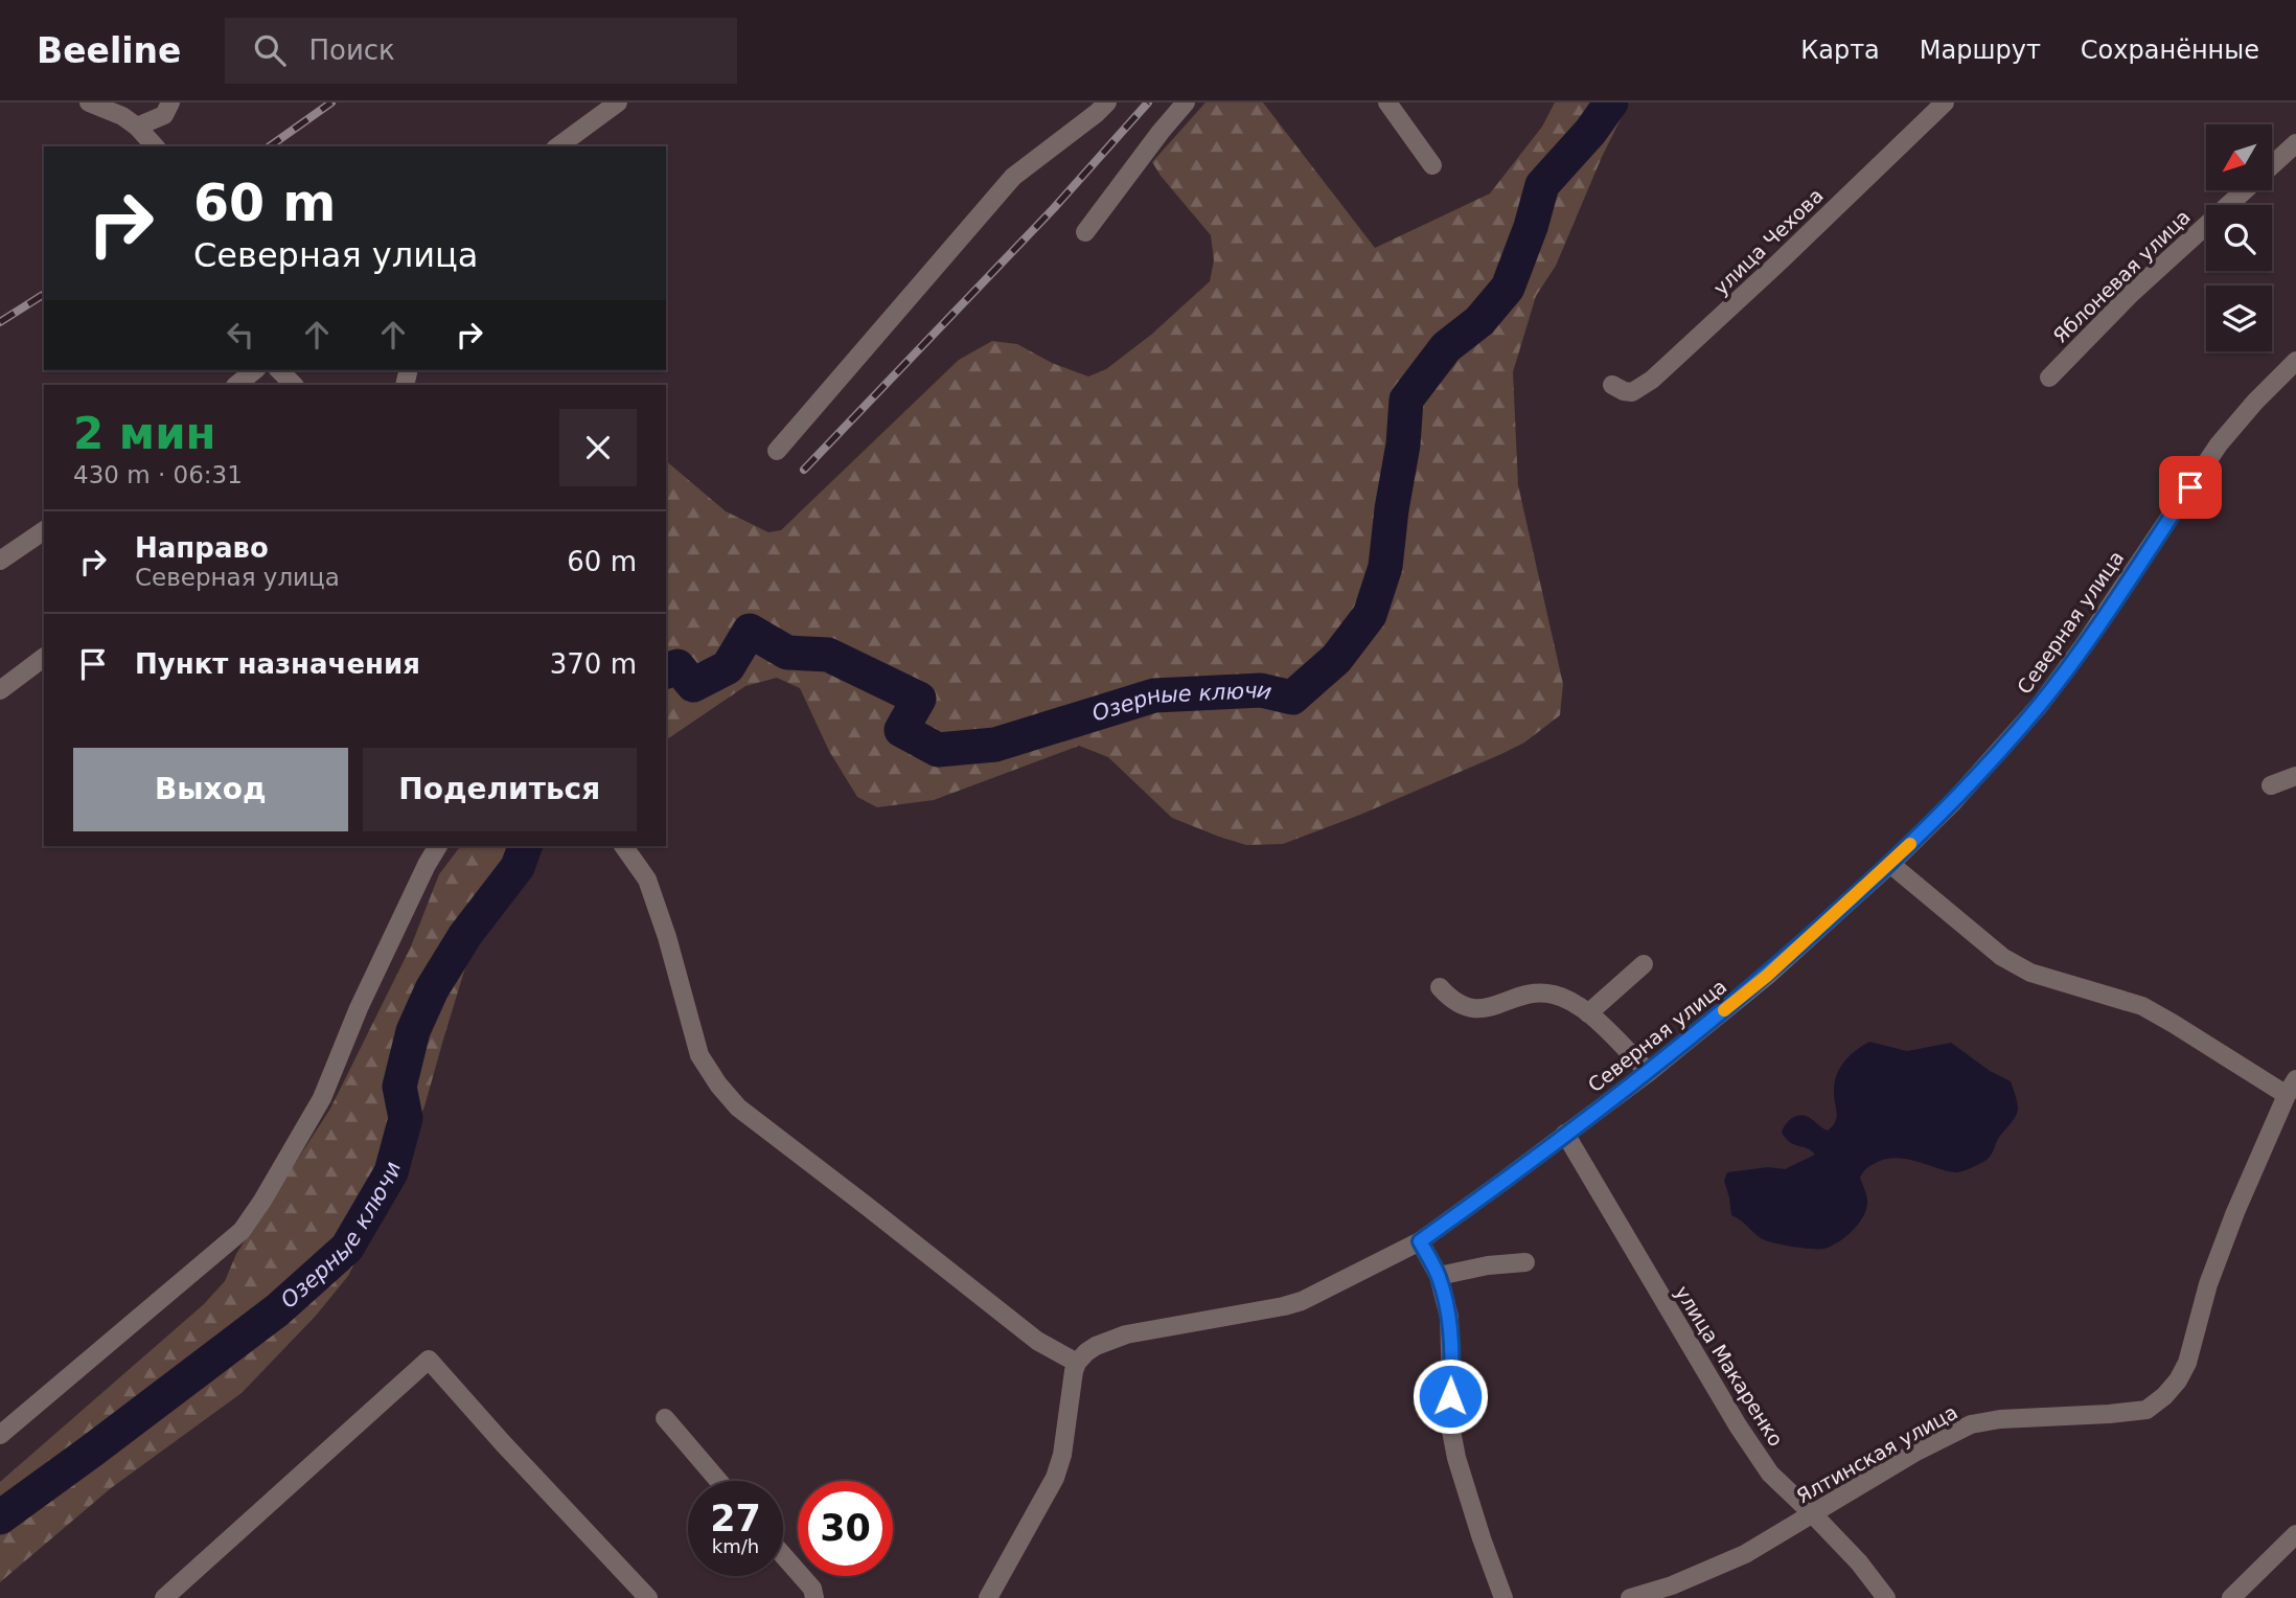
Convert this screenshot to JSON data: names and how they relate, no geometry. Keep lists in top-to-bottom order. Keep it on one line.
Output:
{"streets":{"street":["улица Чехова","Яблоневая улица","Северная улица","улица Макаренко","Ялтинская улица"]},"crossings":[["Северная улица","улица Макаренко"],["улица Макаренко","Ялтинская улица"]],"water":["Озерные ключи"],"north":"bottom left","page":{"header":"Beeline","search":"Поиск","nav":["Карта","Маршрут","Сохранённые"],"turn":["60 m","Северная улица"],"heading":["2 мин","430 m · 06:31"],"list":[{"name":"Направо","note":"Северная улица","value":"60 m"},{"name":"Пункт назначения","value":"370 m"}],"buttons":["Выход","Поделиться"],"speed":"27 km/h","limit":"30"}}
